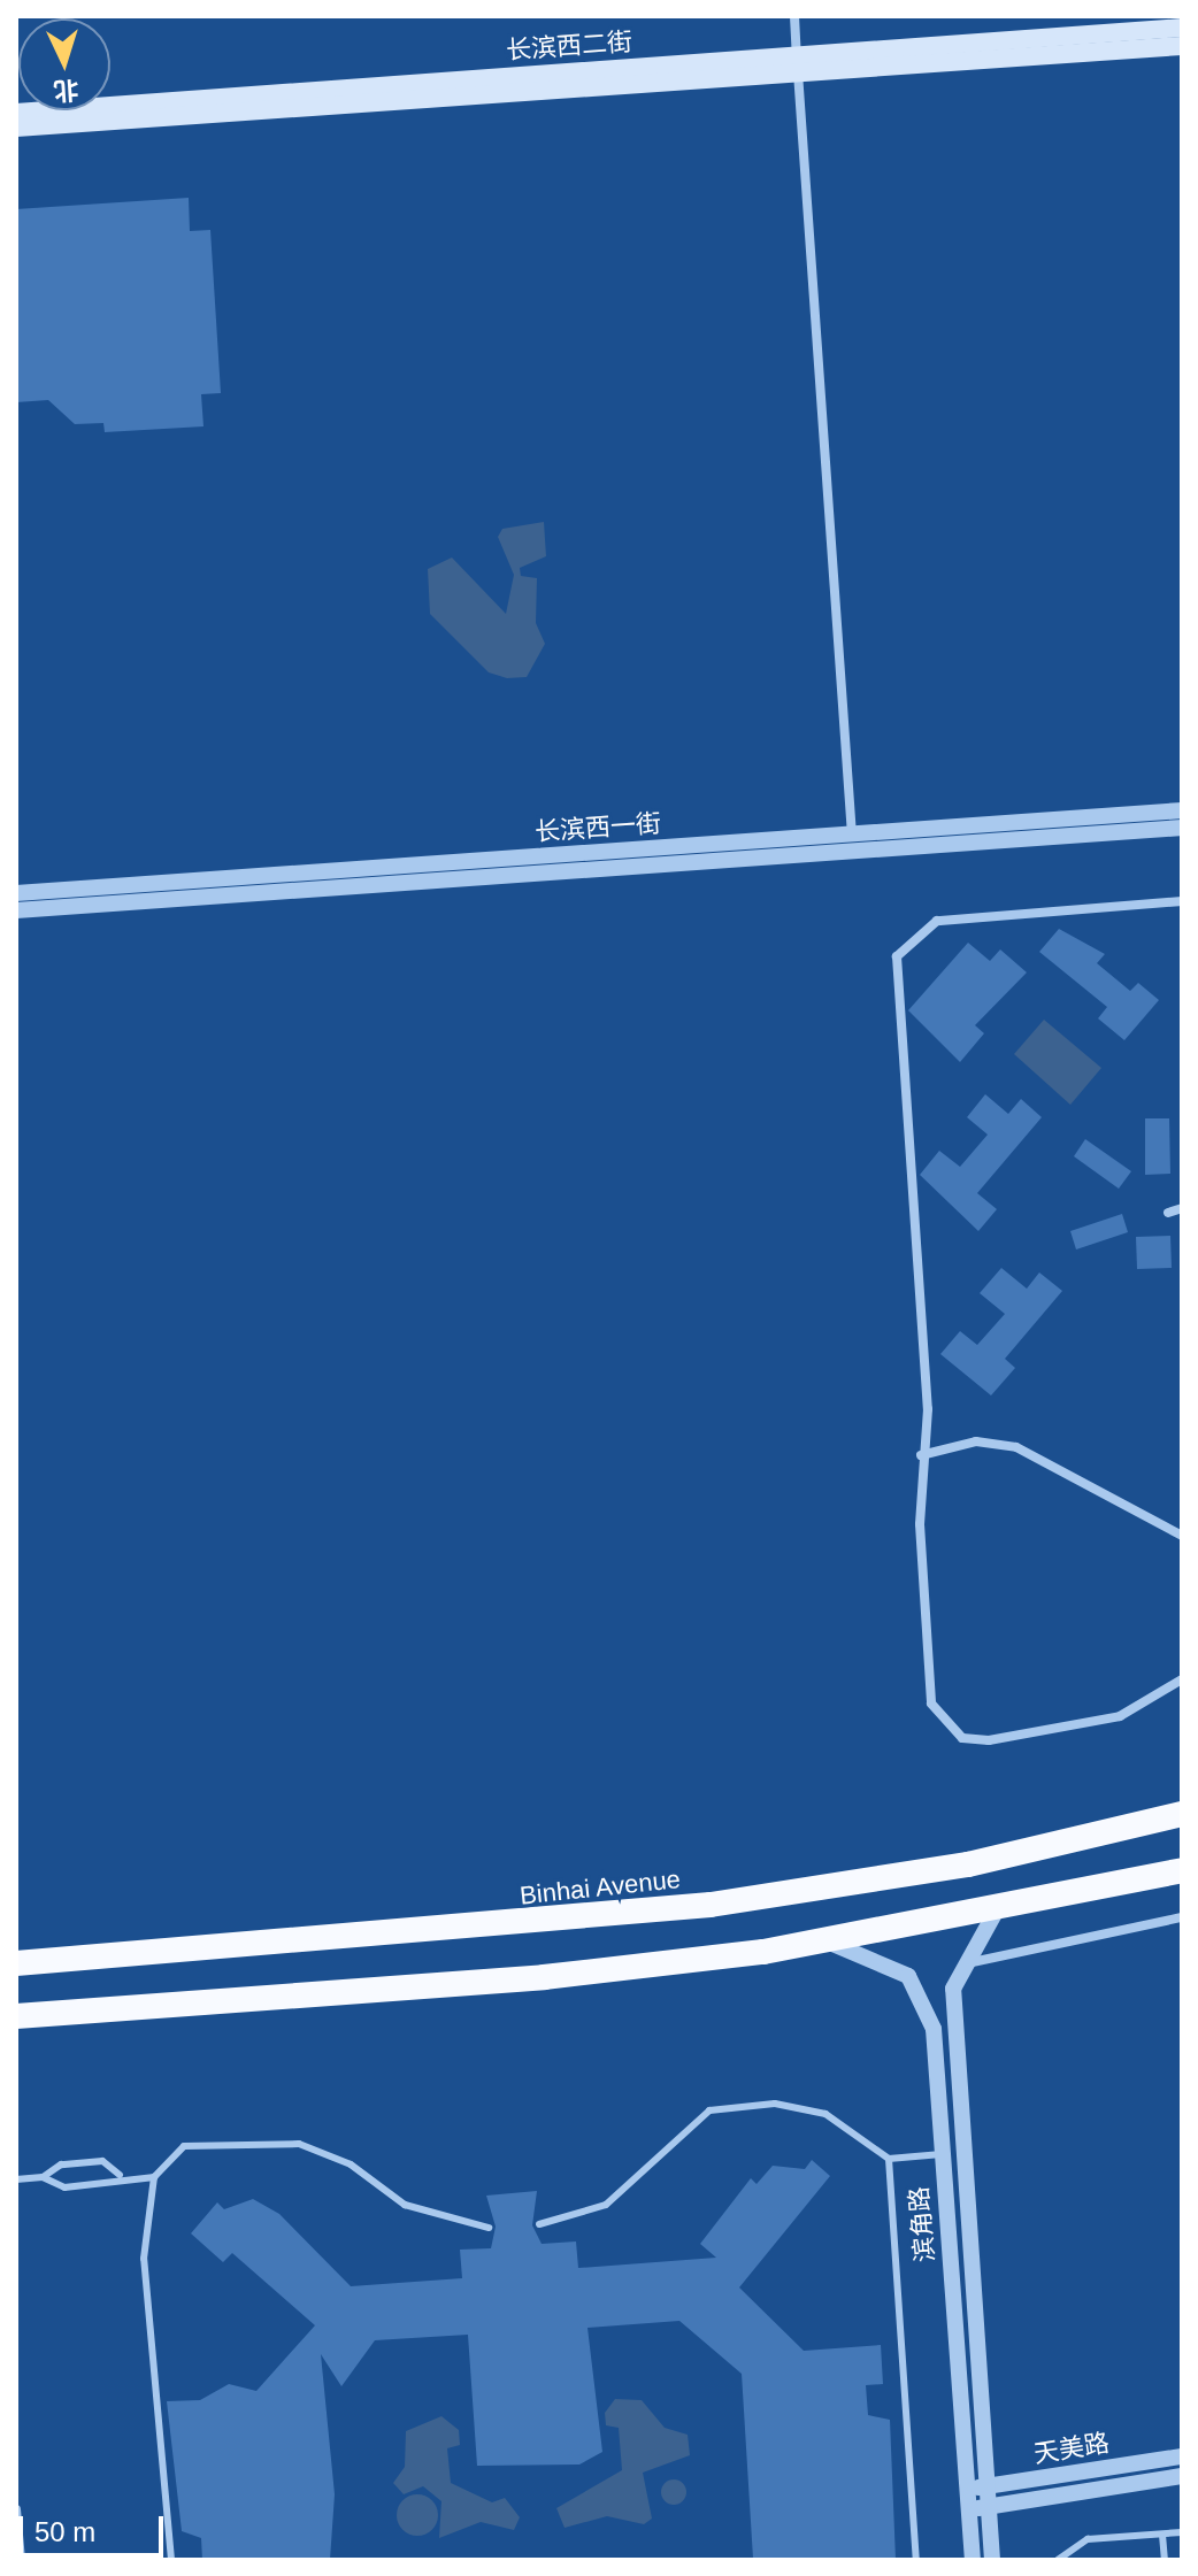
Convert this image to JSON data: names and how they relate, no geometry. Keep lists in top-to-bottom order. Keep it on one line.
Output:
{"streets":{"highway":["Binhai Avenue"],"main road":["长滨西二街"],"street":["长滨西一街","滨角路","天美路"]},"crossings":[["滨角路","天美路"]],"scale_bar":"50 m","north":"bottom"}
